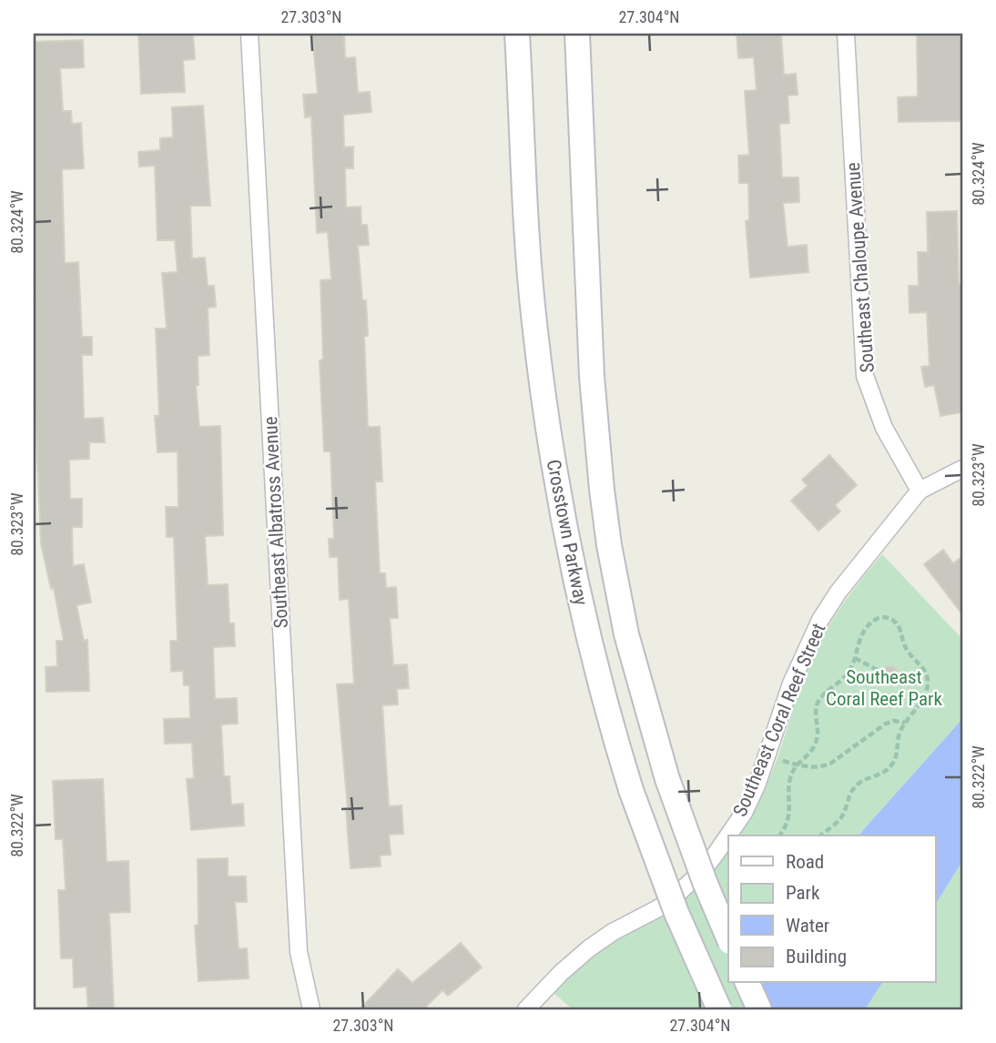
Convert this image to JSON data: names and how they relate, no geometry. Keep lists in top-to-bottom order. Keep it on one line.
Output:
{"streets":{"main road":["Crosstown Parkway"],"street":["Southeast Chaloupe Avenue","Southeast Albatross Avenue","Southeast Coral Reef Street"]},"crossings":[["Southeast Chaloupe Avenue","Southeast Coral Reef Street"]],"parks":["Southeast Coral Reef Park"],"legend":["Road","Park","Water","Building"],"coordinates":["27.303°N","27.304°N","80.324°W","80.323°W","80.322°W"]}
